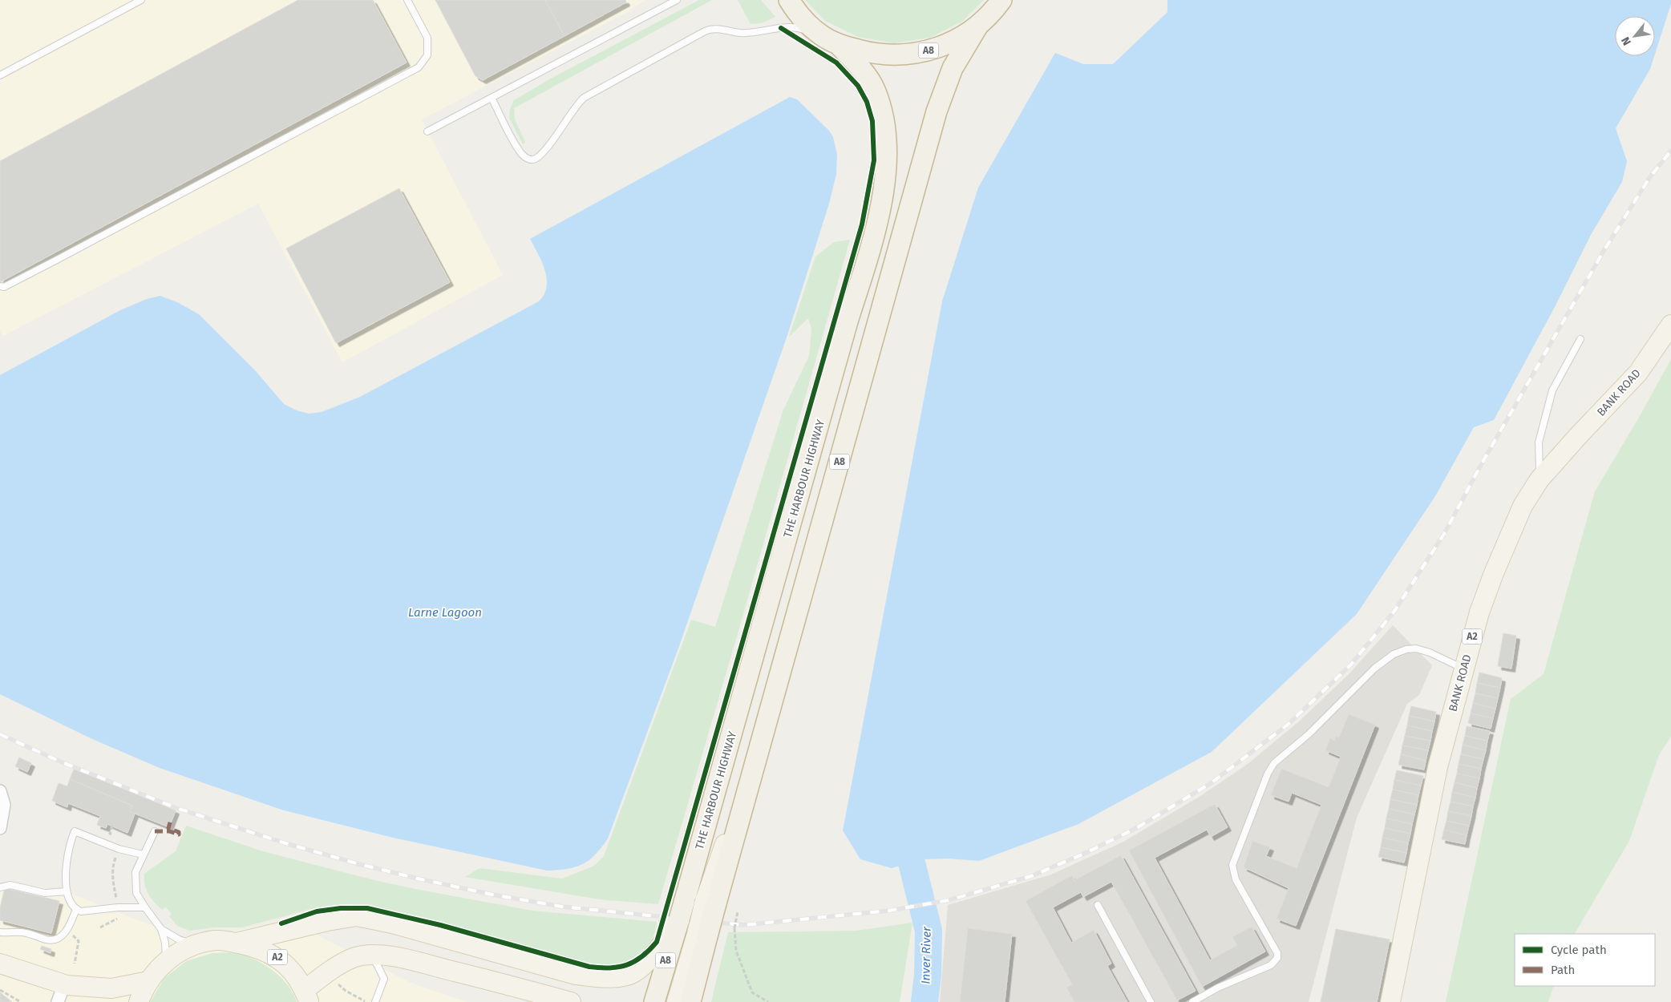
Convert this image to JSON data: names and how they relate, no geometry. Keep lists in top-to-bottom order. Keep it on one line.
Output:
{"streets":{"highway":["A8","THE HARBOUR HIGHWAY"],"main road":["BANK ROAD","A2"]},"crossings":[["A8","THE HARBOUR HIGHWAY"]],"water":["Larne Lagoon","Inver River"],"legend":["Cycle path","Path"],"north":"bottom left"}
